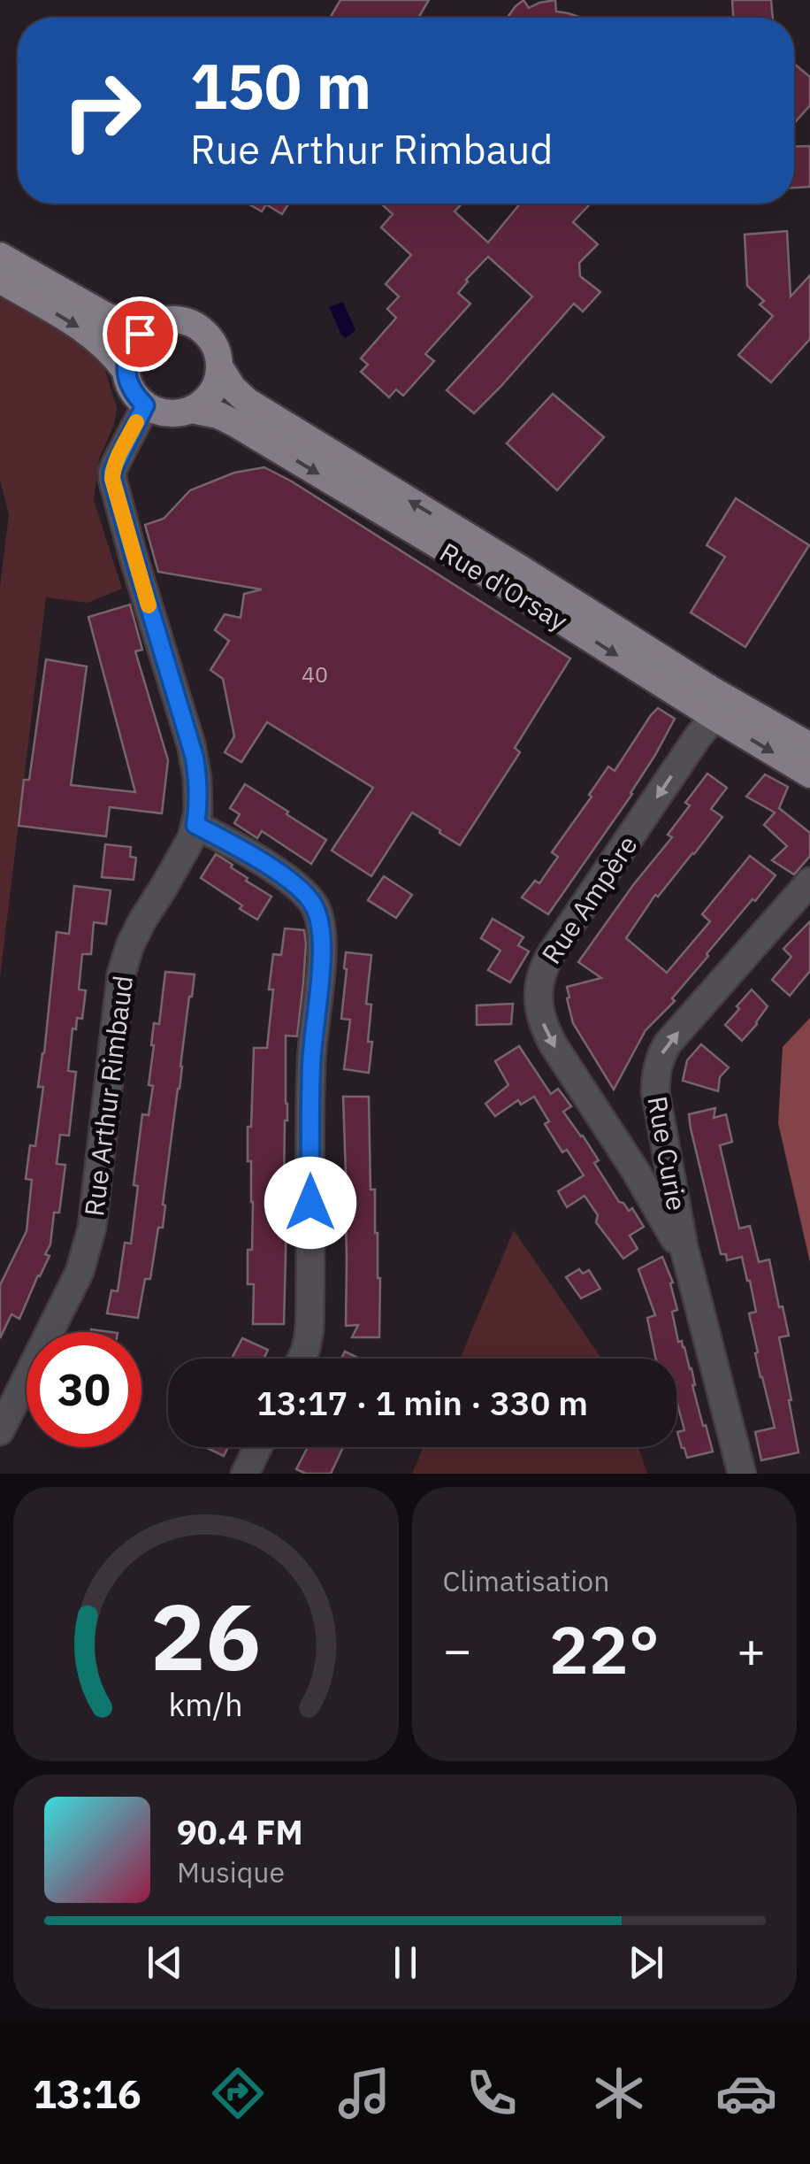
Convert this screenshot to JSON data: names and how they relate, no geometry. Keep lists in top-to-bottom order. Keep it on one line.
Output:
{"streets":{"main road":["Rue d'Orsay"],"street":["Rue Ampère","Rue Arthur Rimbaud","Rue Curie"]},"crossings":[["Rue d'Orsay","Rue Ampère"],["Rue d'Orsay","Rue Arthur Rimbaud"],["Rue Ampère","Rue Curie"]],"one_way":["Rue Ampère","Rue Curie"],"house_numbers":["40"],"page":{"turn":["150 m","Rue Arthur Rimbaud"],"limit":"30","trip":"13:17 · 1 min · 330 m","tile":"Climatisation","heat":["−","22°","+"],"song":["90.4 FM","Musique"],"tabs":"13:16","gauge":["26","km/h"]}}
